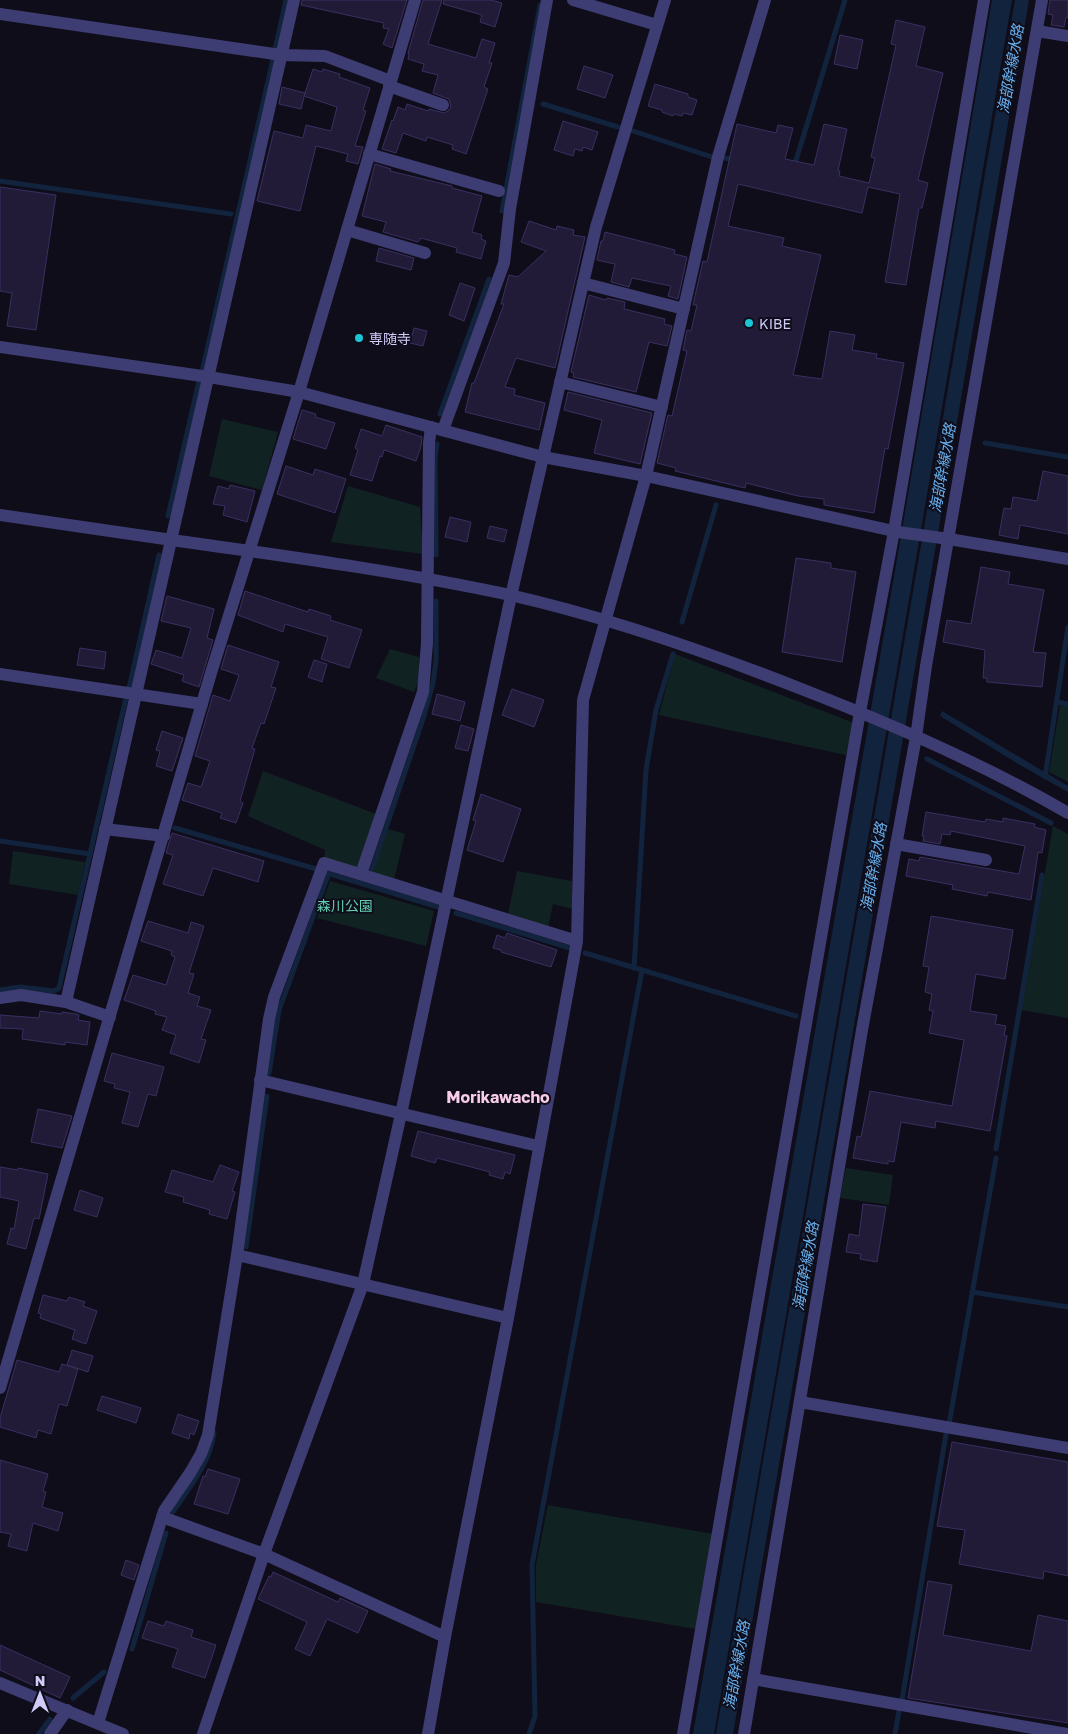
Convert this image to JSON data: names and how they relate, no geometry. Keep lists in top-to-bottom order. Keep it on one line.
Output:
{"districts":["Morikawacho"],"water":["海部幹線水路"],"parks":["森川公園"],"places":["KIBE","専随寺"],"north":"top"}
